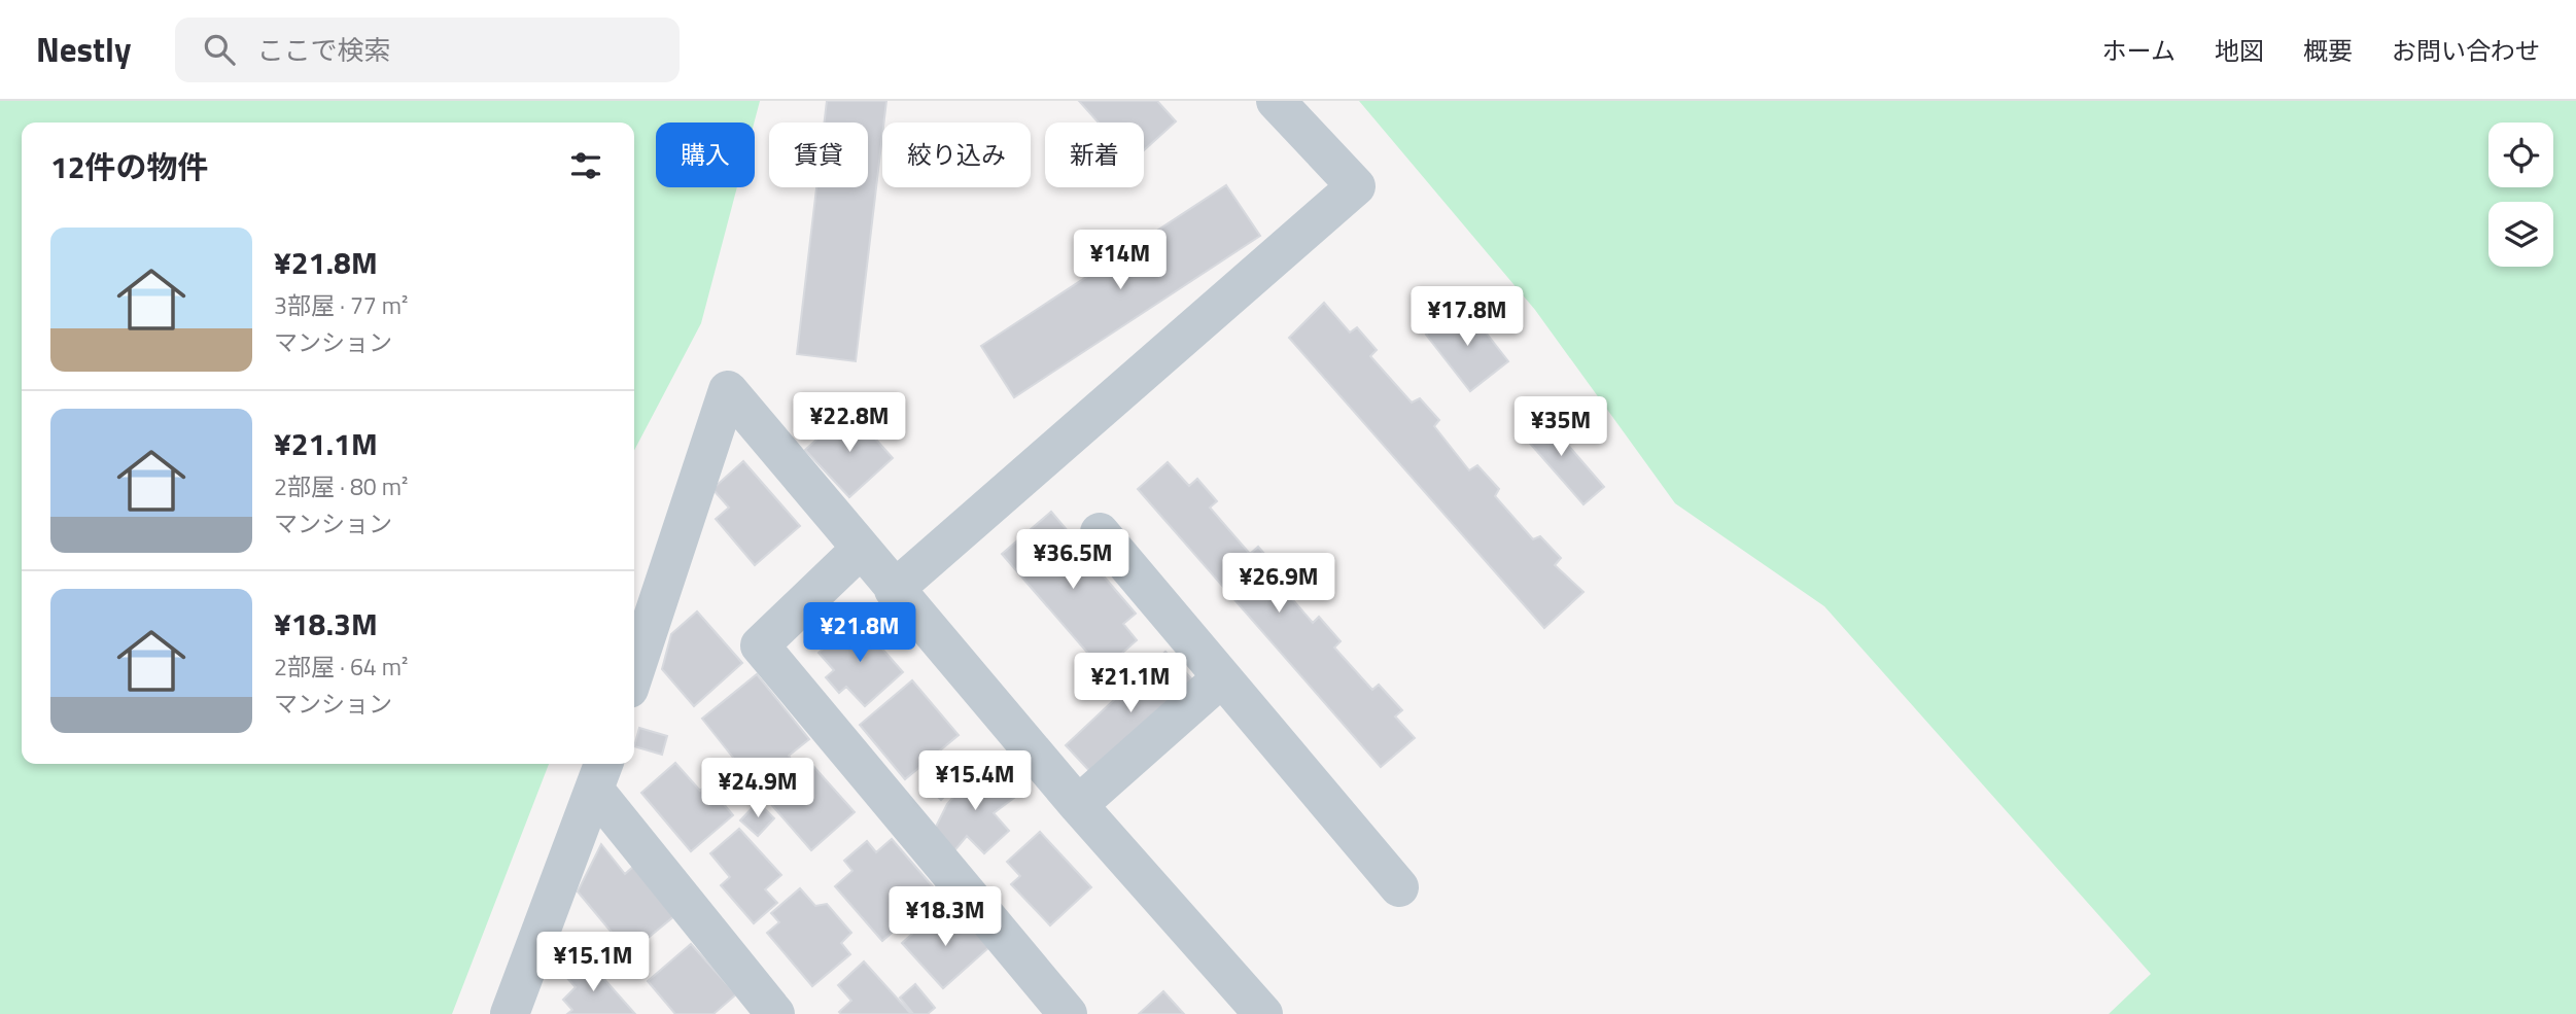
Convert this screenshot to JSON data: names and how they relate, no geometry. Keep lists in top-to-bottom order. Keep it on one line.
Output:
{"page":{"header":"Nestly","search":"ここで検索","nav":["ホーム","地図","概要","お問い合わせ"],"chip":["購入","賃貸","絞り込み","新着"],"heading":"12件の物件","list":[{"name":"¥21.8M","note":"3部屋 · 77 m² · マンション"},{"name":"¥21.1M","note":"2部屋 · 80 m² · マンション"},{"name":"¥18.3M","note":"2部屋 · 64 m² · マンション"}],"price":["¥14M","¥17.8M","¥22.8M","¥35M","¥36.5M","¥26.9M","¥21.8M","¥21.1M","¥15.4M","¥24.9M","¥18.3M","¥15.1M"]}}
